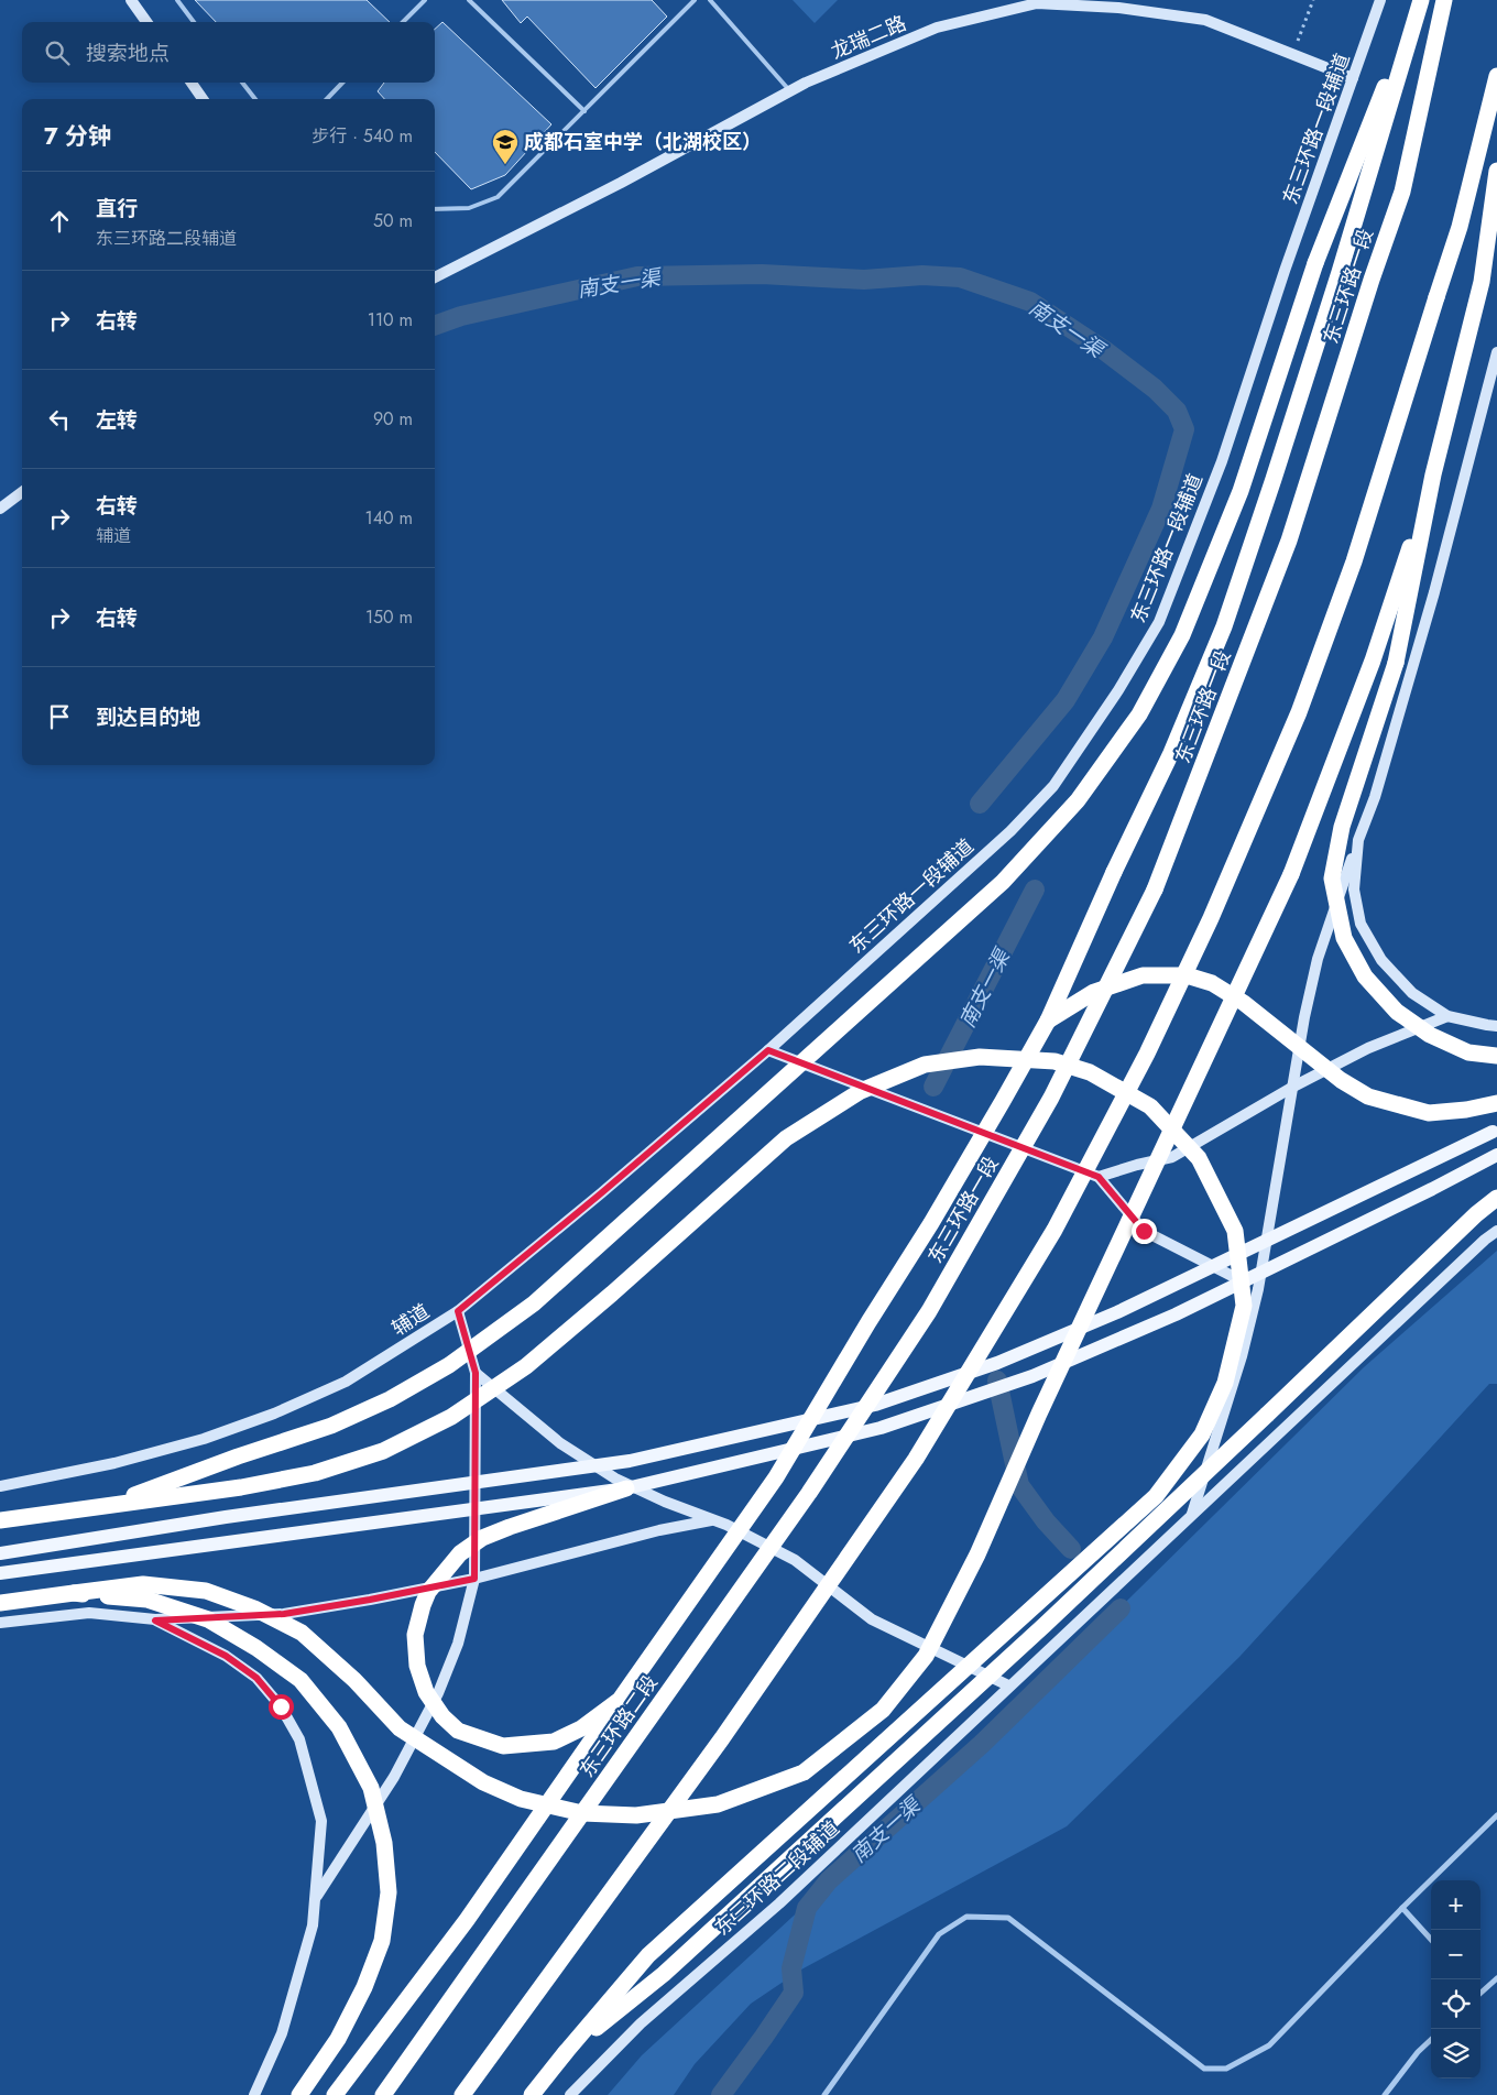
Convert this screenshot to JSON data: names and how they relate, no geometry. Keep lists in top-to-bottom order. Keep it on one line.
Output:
{"streets":{"highway":["东三环路一段","东三环路二段"],"main road":["龙瑞二路","东三环路一段辅道","辅道","东三环路二段辅道"]},"crossings":[["龙瑞二路","东三环路一段辅道"],["东三环路一段辅道","辅道"],["东三环路一段","东三环路二段"]],"water":["南支一渠"],"places":{"school or university":["成都石室中学（北湖校区）"]},"page":{"search":"搜索地点","heading":["7 分钟","步行 · 540 m"],"list":[["直行","东三环路二段辅道","50 m"],["右转","110 m"],["左转","90 m"],["右转","辅道","140 m"],["右转","150 m"],"到达目的地"],"map_buttons":["+","−"]}}
